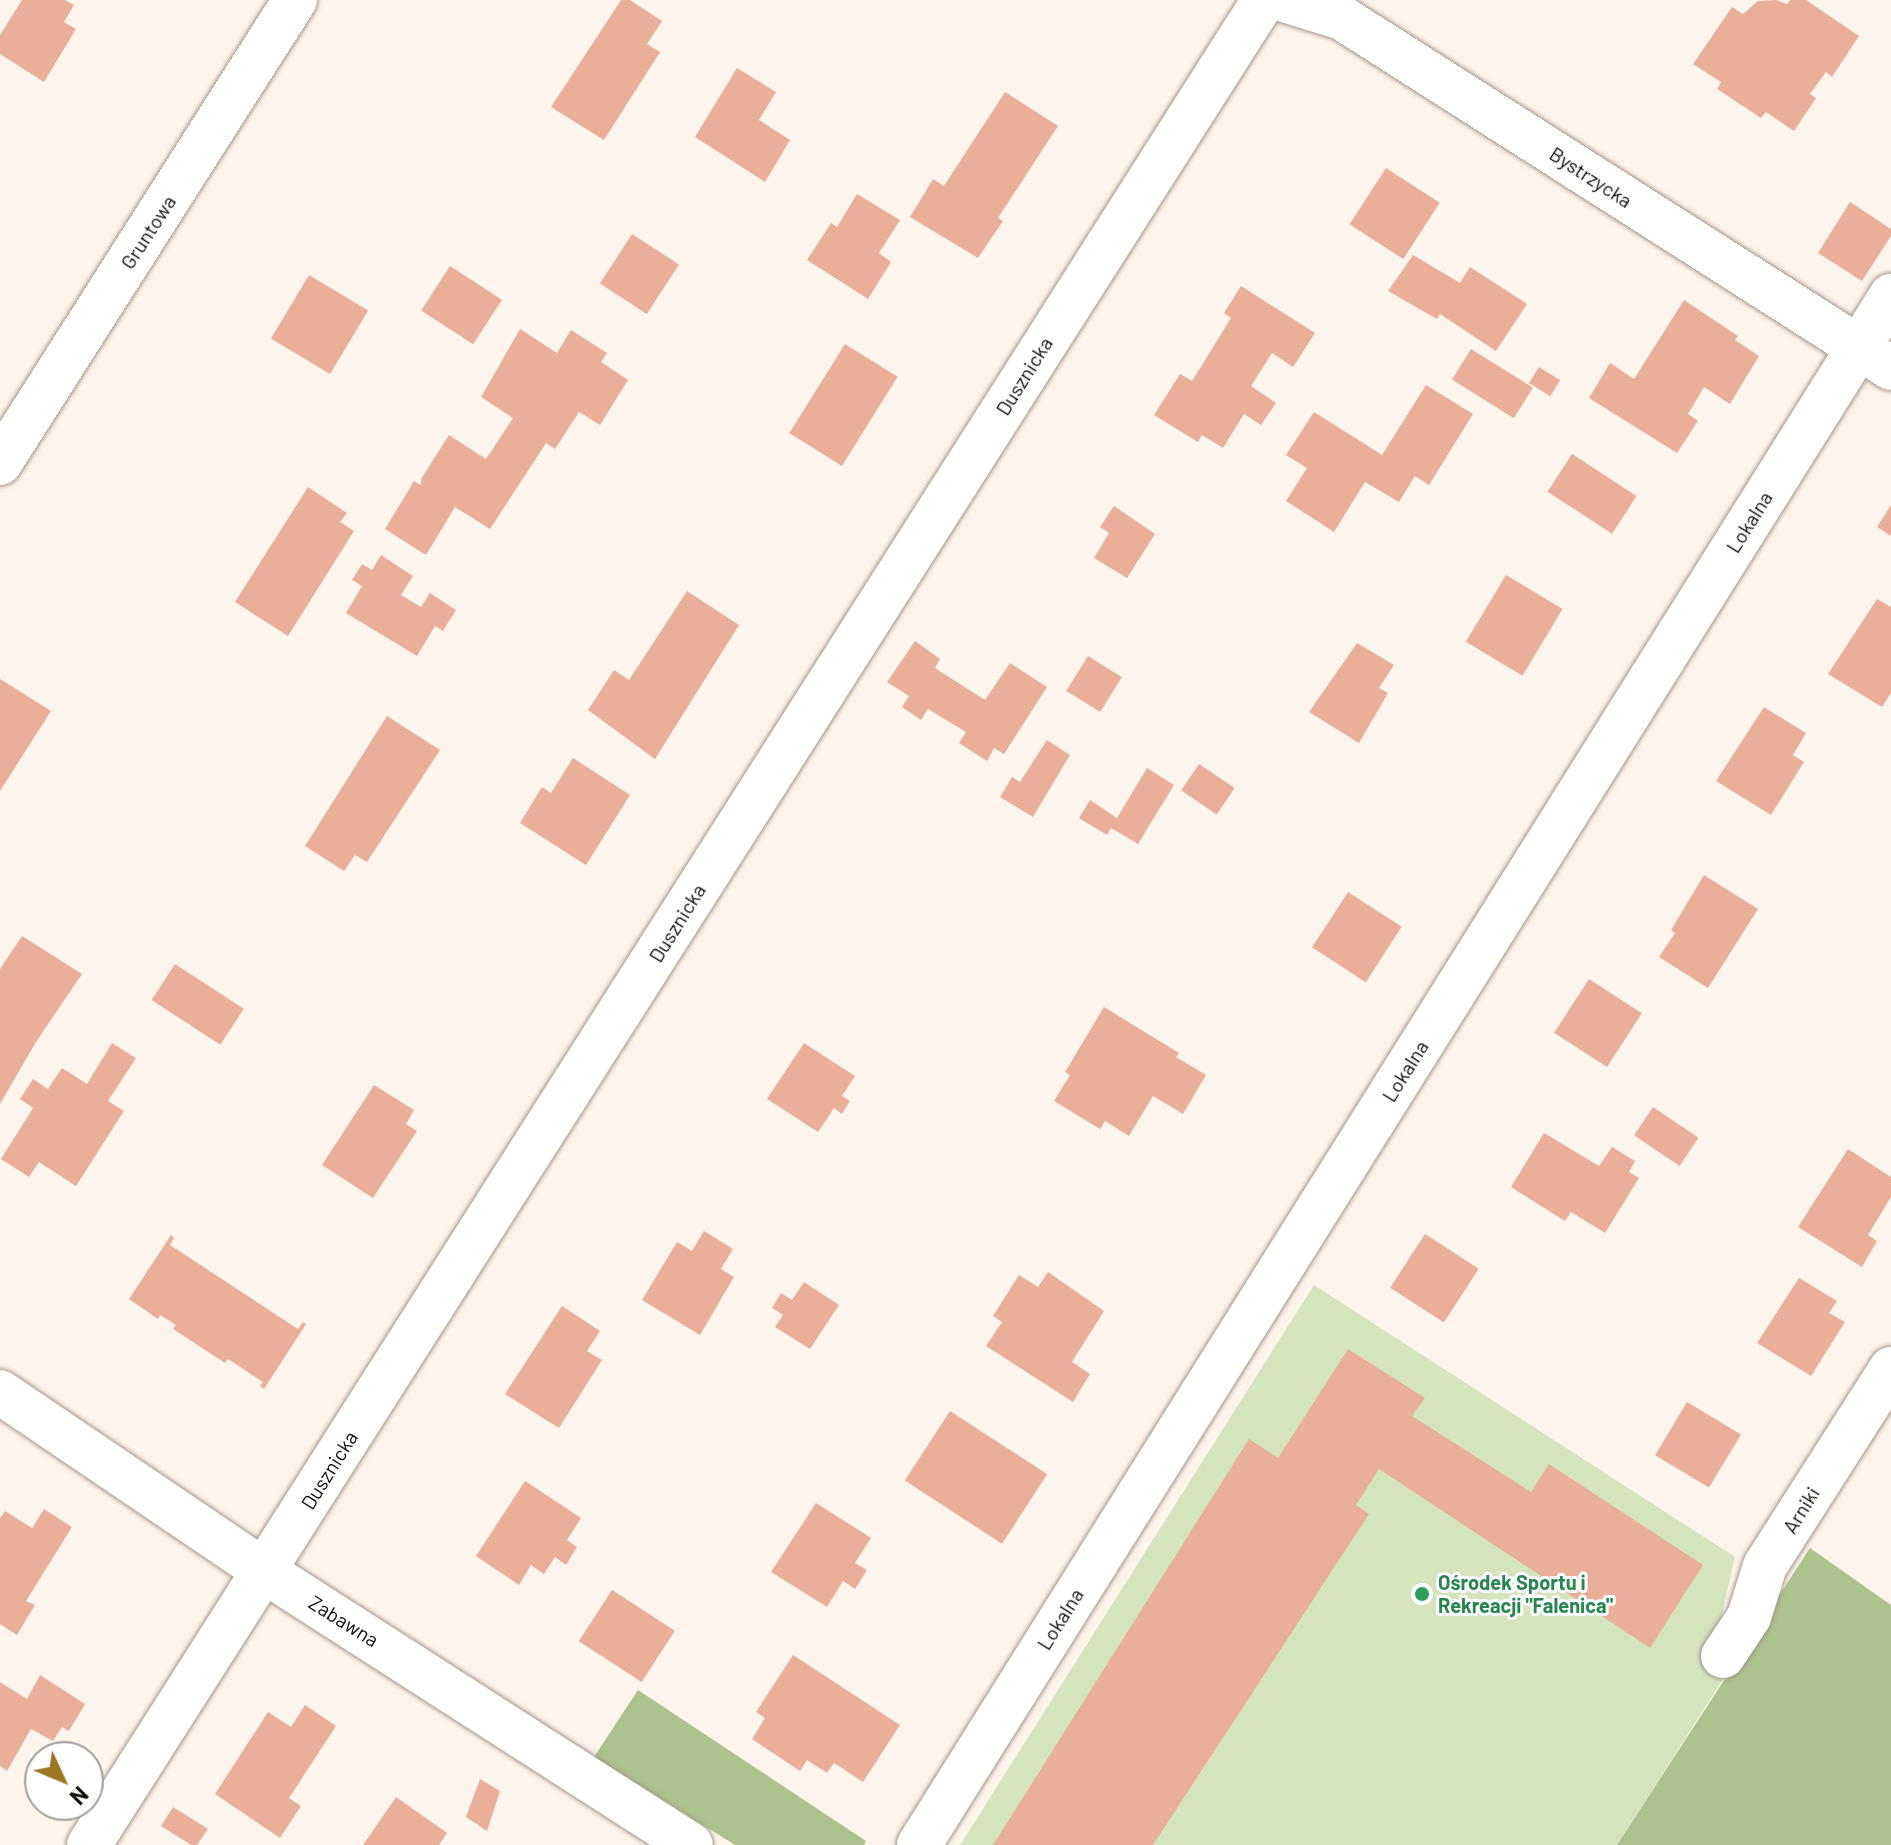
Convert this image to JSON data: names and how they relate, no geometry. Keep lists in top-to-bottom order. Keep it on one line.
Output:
{"streets":{"street":["Bystrzycka","Gruntowa","Dusznicka","Lokalna","Arniki","Zabawna"]},"crossings":[["Bystrzycka","Lokalna"],["Dusznicka","Zabawna"]],"places":["Ośrodek Sportu i Rekreacji \"Falenica\""],"north":"bottom right"}
